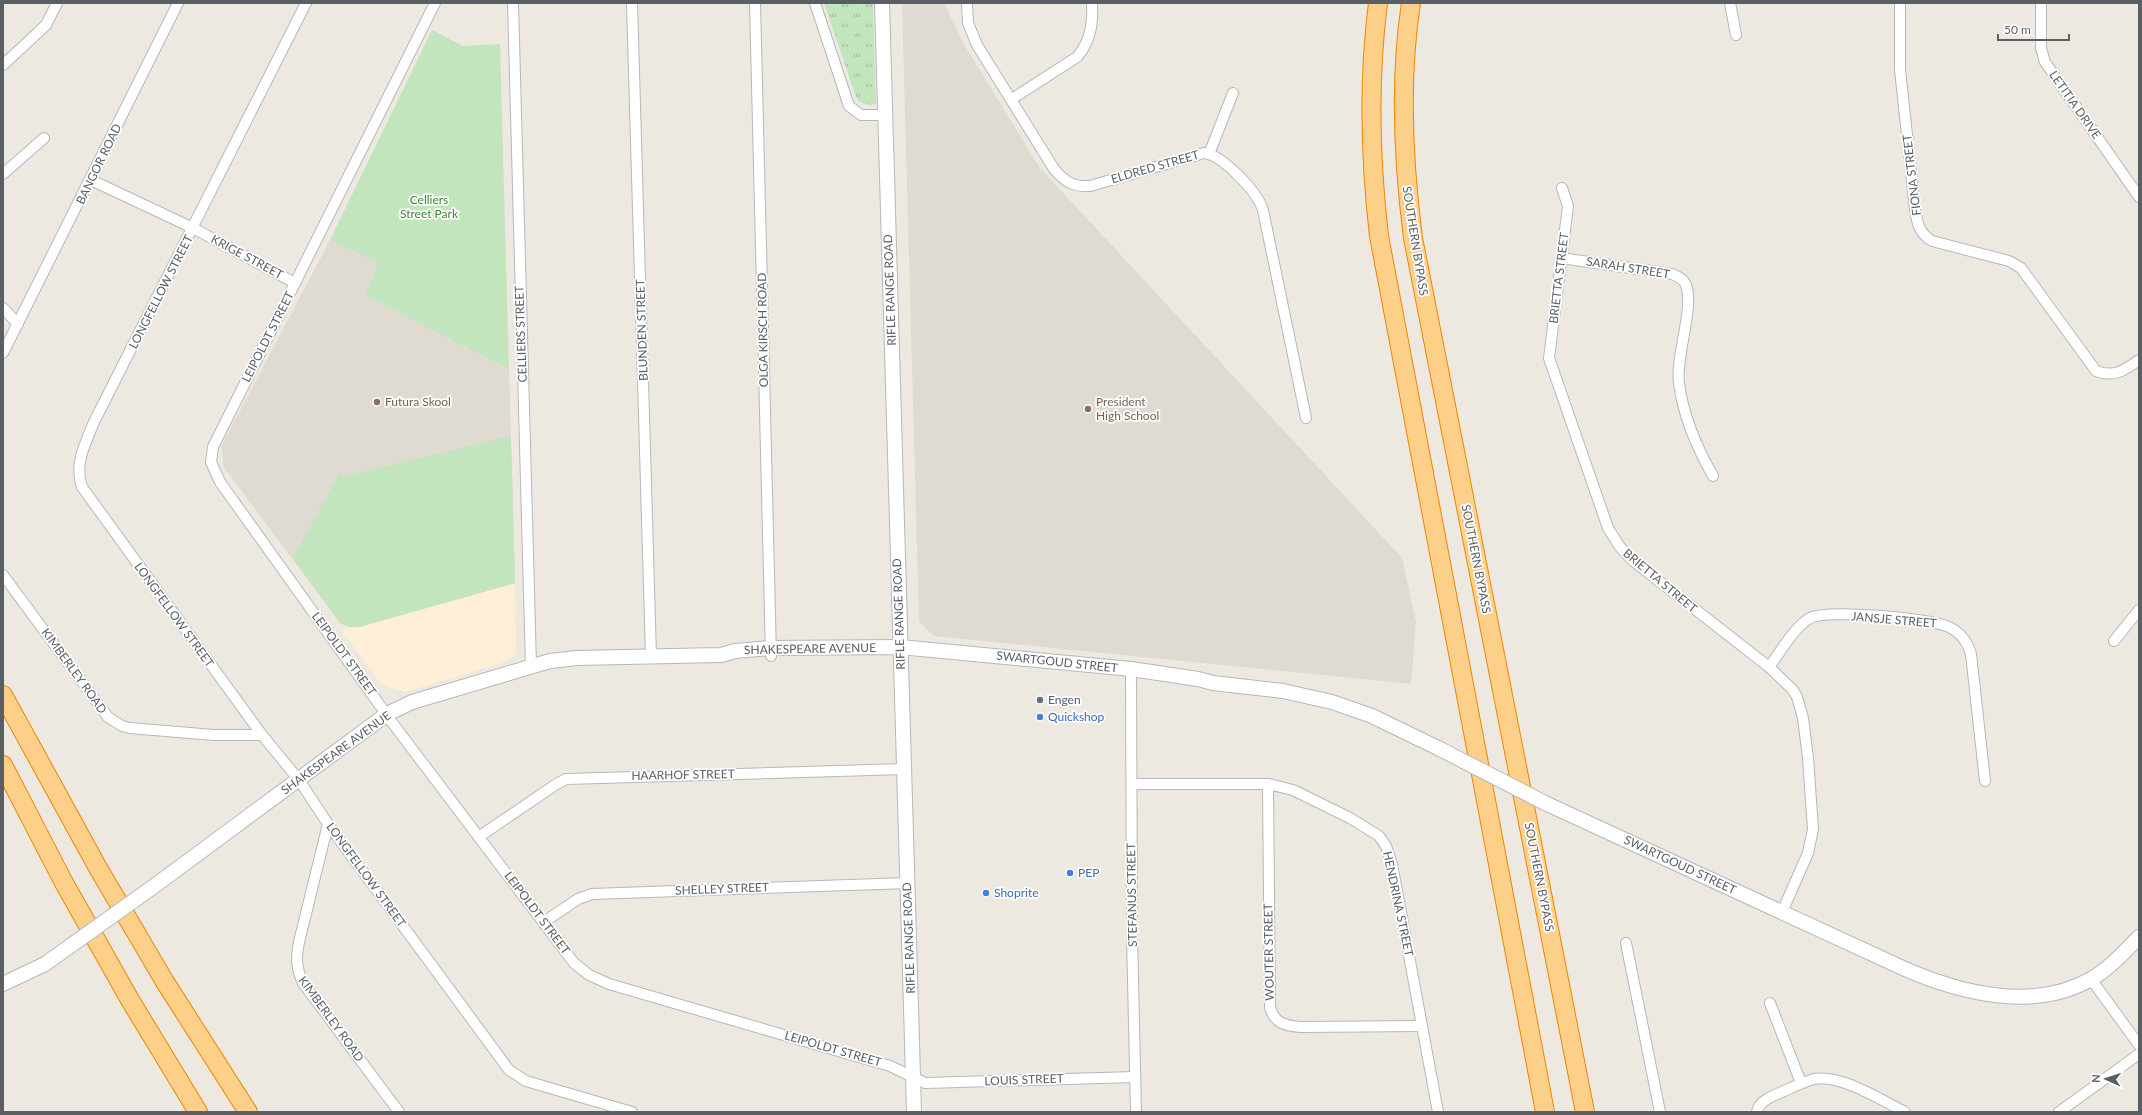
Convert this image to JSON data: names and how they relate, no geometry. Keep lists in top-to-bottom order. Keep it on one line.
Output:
{"streets":{"highway":["SOUTHERN BYPASS"],"street":["LETITIA DRIVE","BANGOR ROAD","ELDRED STREET","FIONA STREET","KRIGE STREET","SARAH STREET","BRIETTA STREET","RIFLE RANGE ROAD","LONGFELLOW STREET","BLUNDEN STREET","OLGA KIRSCH ROAD","CELLIERS STREET","LEIPOLDT STREET","JANSJE STREET","SHAKESPEARE AVENUE","SWARTGOUD STREET","KIMBERLEY ROAD","HAARHOF STREET","SHELLEY STREET","STEFANUS STREET","HENDRINA STREET","WOUTER STREET","LOUIS STREET"]},"crossings":[["BANGOR ROAD","KRIGE STREET"],["KRIGE STREET","LONGFELLOW STREET"],["KRIGE STREET","LEIPOLDT STREET"],["SARAH STREET","BRIETTA STREET"],["BRIETTA STREET","JANSJE STREET"],["BRIETTA STREET","SWARTGOUD STREET"],["RIFLE RANGE ROAD","LEIPOLDT STREET"],["RIFLE RANGE ROAD","SHAKESPEARE AVENUE"],["RIFLE RANGE ROAD","SWARTGOUD STREET"],["RIFLE RANGE ROAD","HAARHOF STREET"],["RIFLE RANGE ROAD","SHELLEY STREET"],["RIFLE RANGE ROAD","LOUIS STREET"],["LONGFELLOW STREET","SHAKESPEARE AVENUE"],["LONGFELLOW STREET","KIMBERLEY ROAD"],["BLUNDEN STREET","SHAKESPEARE AVENUE"],["OLGA KIRSCH ROAD","SHAKESPEARE AVENUE"],["CELLIERS STREET","SHAKESPEARE AVENUE"],["LEIPOLDT STREET","SHAKESPEARE AVENUE"],["LEIPOLDT STREET","HAARHOF STREET"],["LEIPOLDT STREET","SHELLEY STREET"],["LEIPOLDT STREET","LOUIS STREET"],["SHAKESPEARE AVENUE","SWARTGOUD STREET"],["SWARTGOUD STREET","STEFANUS STREET"],["STEFANUS STREET","HENDRINA STREET"],["STEFANUS STREET","LOUIS STREET"],["HENDRINA STREET","WOUTER STREET"]],"parks":["Celliers Street Park"],"places":["Futura Skool","President High School","Engen","Quickshop","PEP","Shoprite"],"scale_bar":"50 m","north":"left"}
